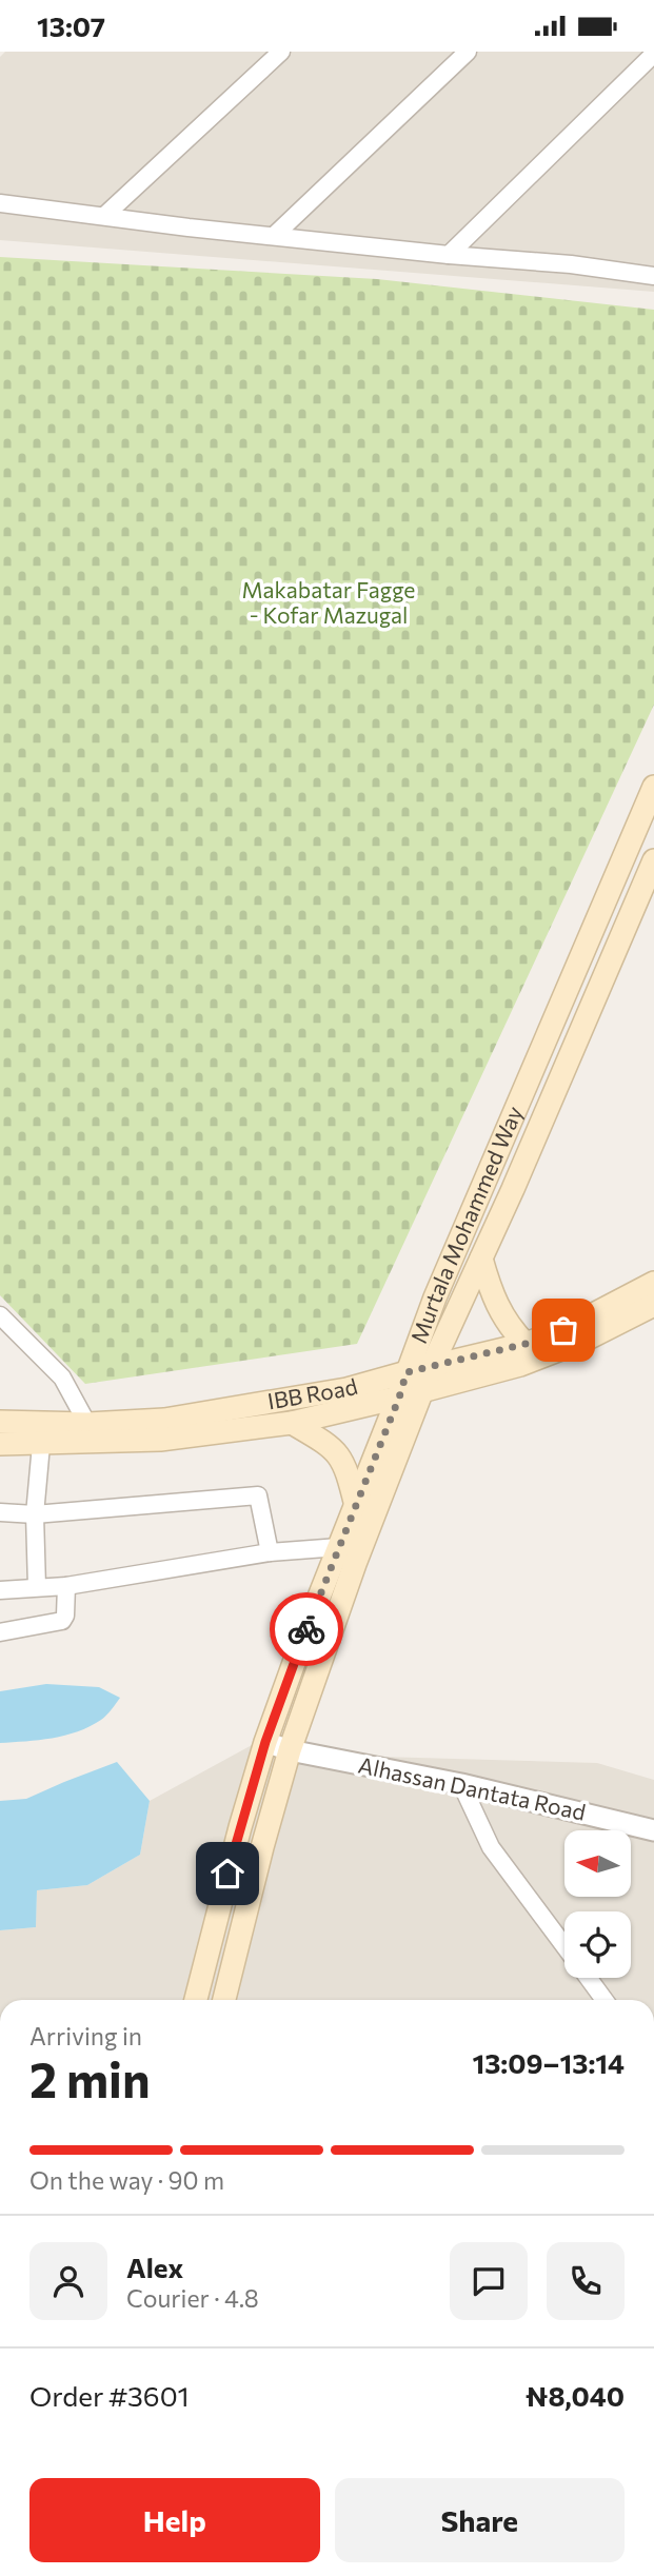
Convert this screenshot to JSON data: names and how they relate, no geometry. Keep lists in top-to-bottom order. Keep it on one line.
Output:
{"streets":{"main road":["Murtala Mohammed Way","IBB Road"],"street":["Alhassan Dantata Road"]},"crossings":[["Murtala Mohammed Way","IBB Road"],["Murtala Mohammed Way","Alhassan Dantata Road"]],"parks":["Makabatar Fagge - Kofar Mazugal"],"north":"left","page":{"status":"13:07","heading":["2 min","Arriving in","13:09–13:14"],"panel":["Alex","Courier · 4.8","Order #3601","₦8,040"],"bar":"On the way · 90 m","buttons":["Help","Share"]}}
